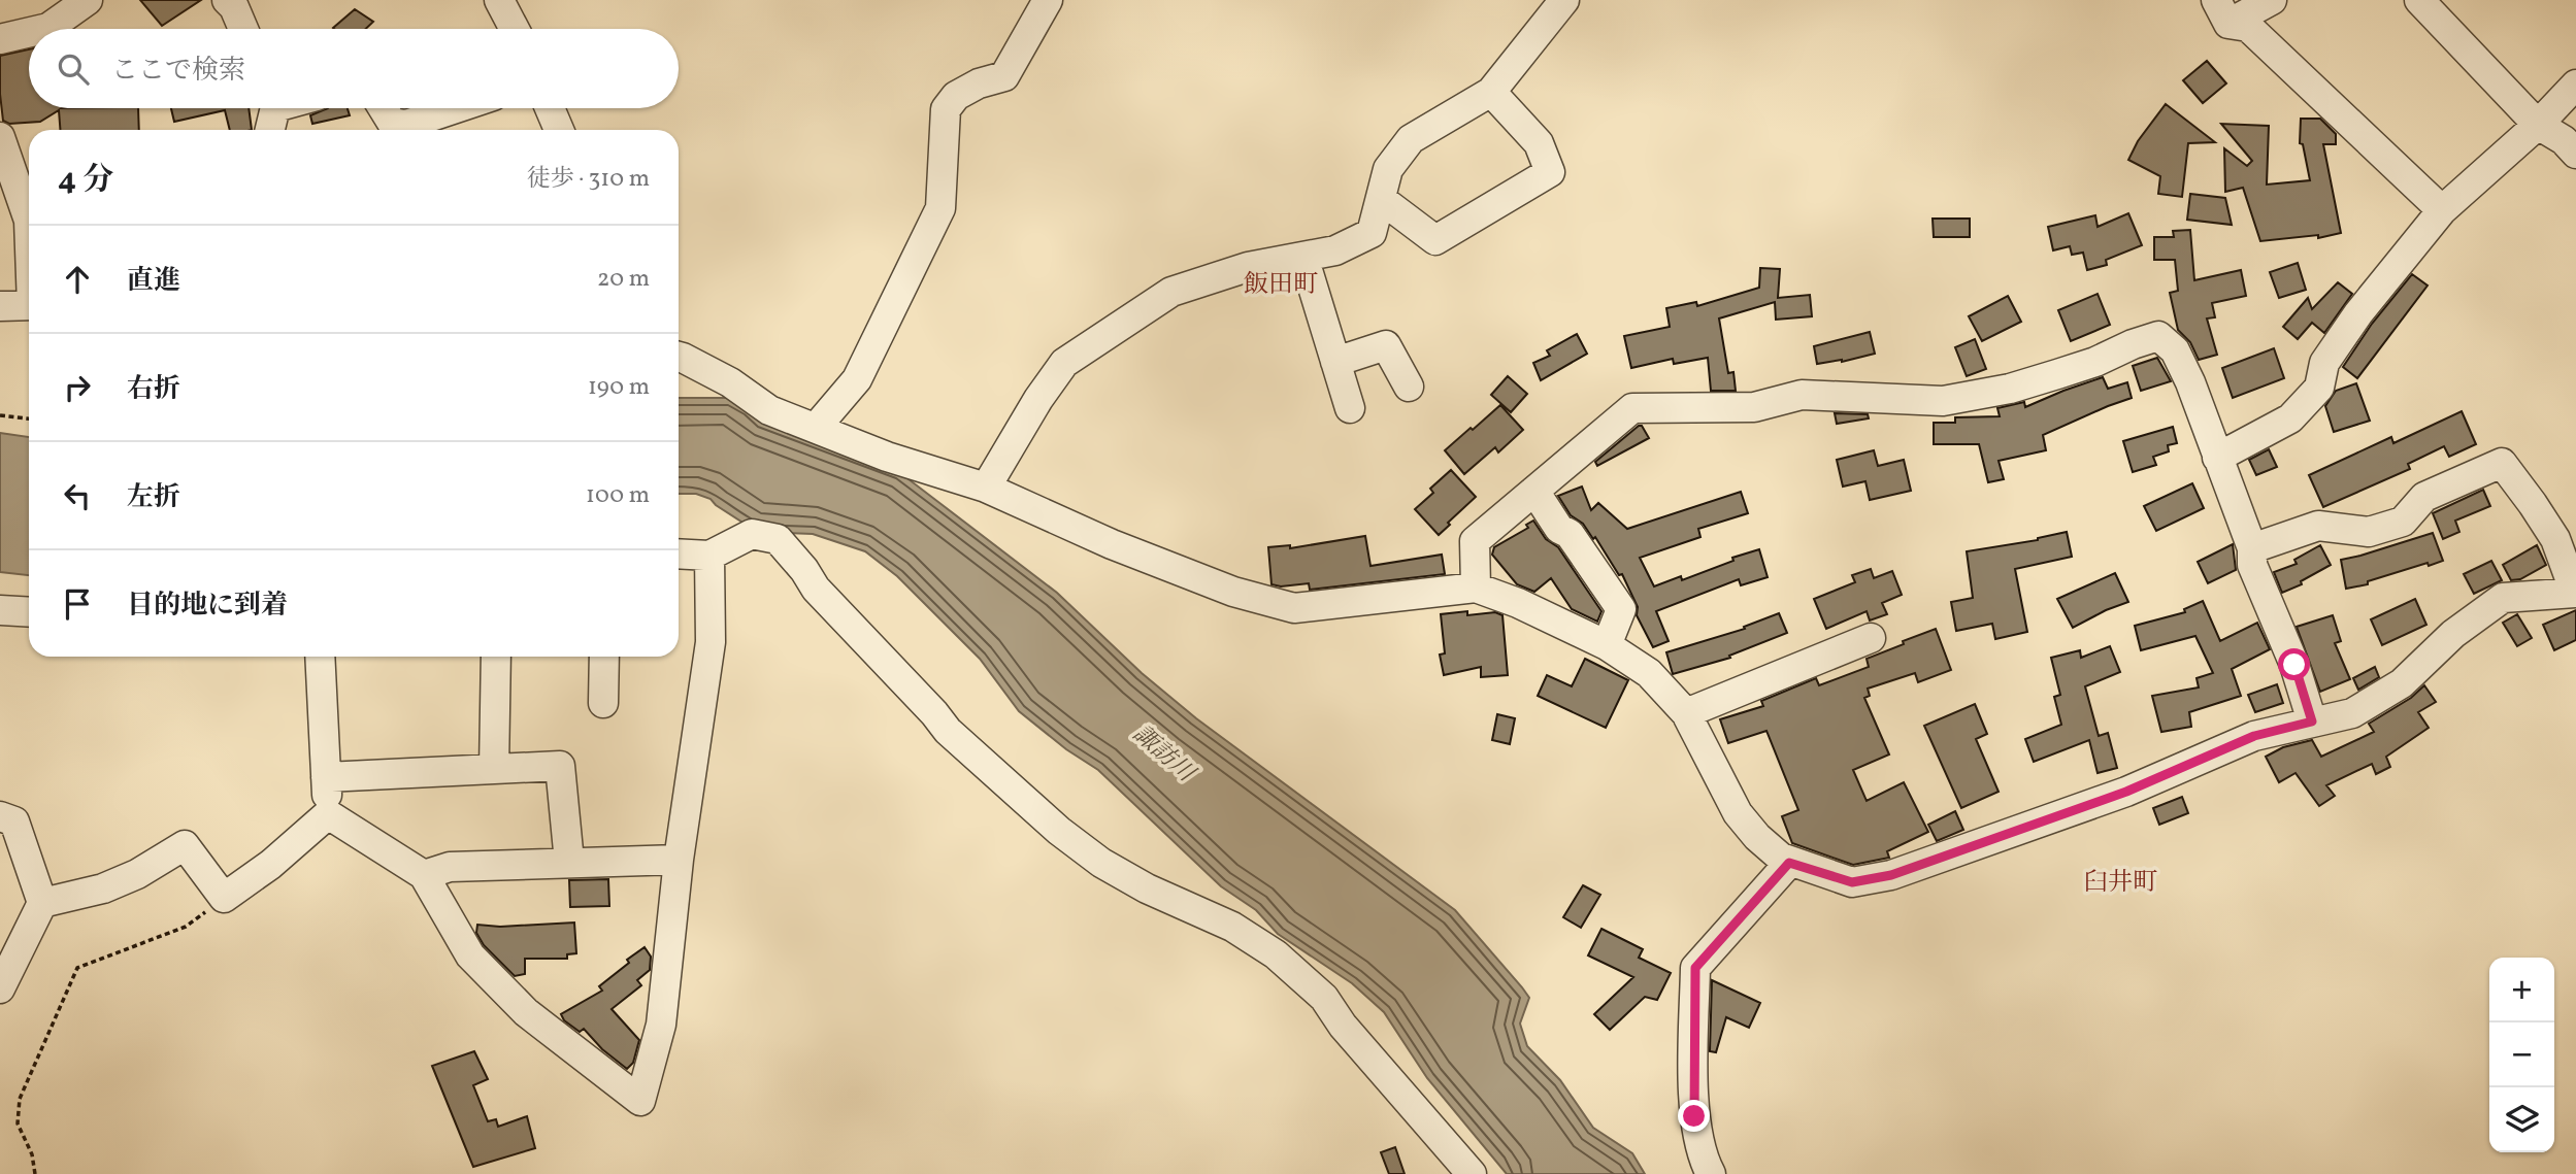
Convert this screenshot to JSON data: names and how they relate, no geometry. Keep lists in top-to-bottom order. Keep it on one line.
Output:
{"districts":["飯田町","臼井町"],"water":["諏訪川"],"page":{"search":"ここで検索","heading":["4 分","徒歩 · 310 m"],"list":[["直進","20 m"],["右折","190 m"],["左折","100 m"],"目的地に到着"],"map_buttons":["+","−"]}}
